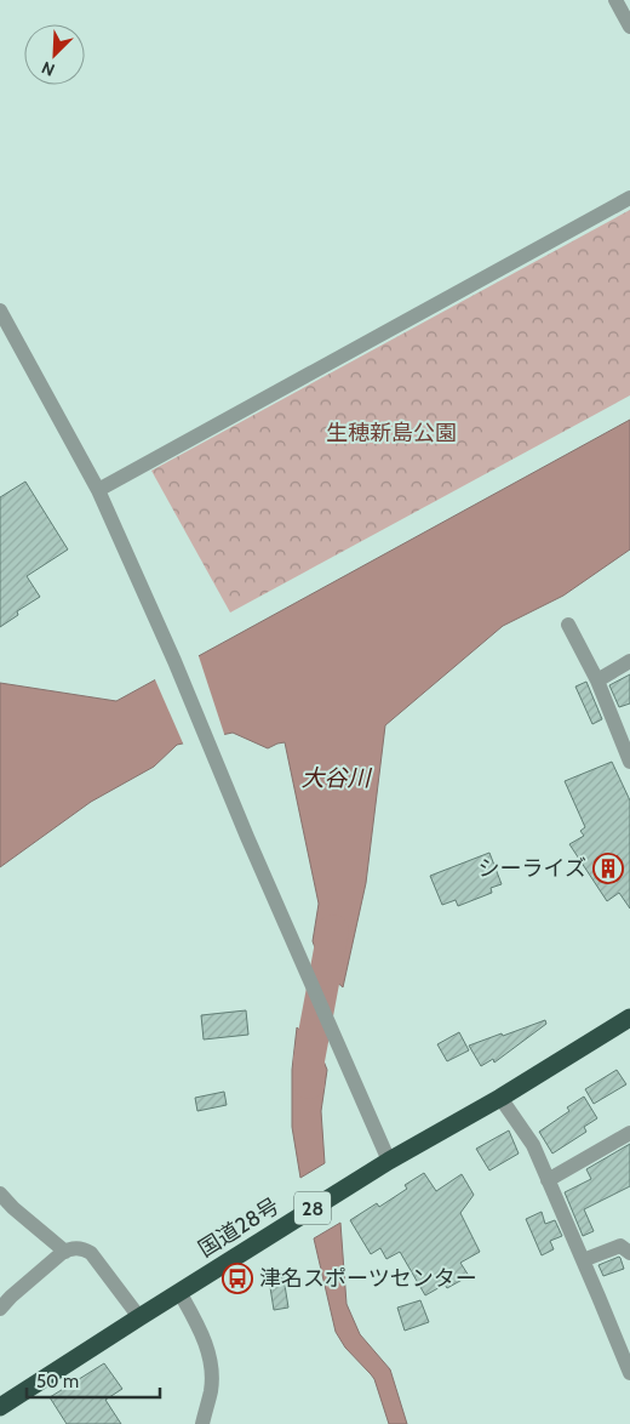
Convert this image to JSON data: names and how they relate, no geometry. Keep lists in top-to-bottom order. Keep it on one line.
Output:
{"streets":{"highway":["28","国道28号"]},"water":["大谷川"],"parks":["生穂新島公園"],"places":{"building":["シーライズ"],"bus stop":["津名スポーツセンター"]},"scale_bar":"50 m","north":"bottom left"}
